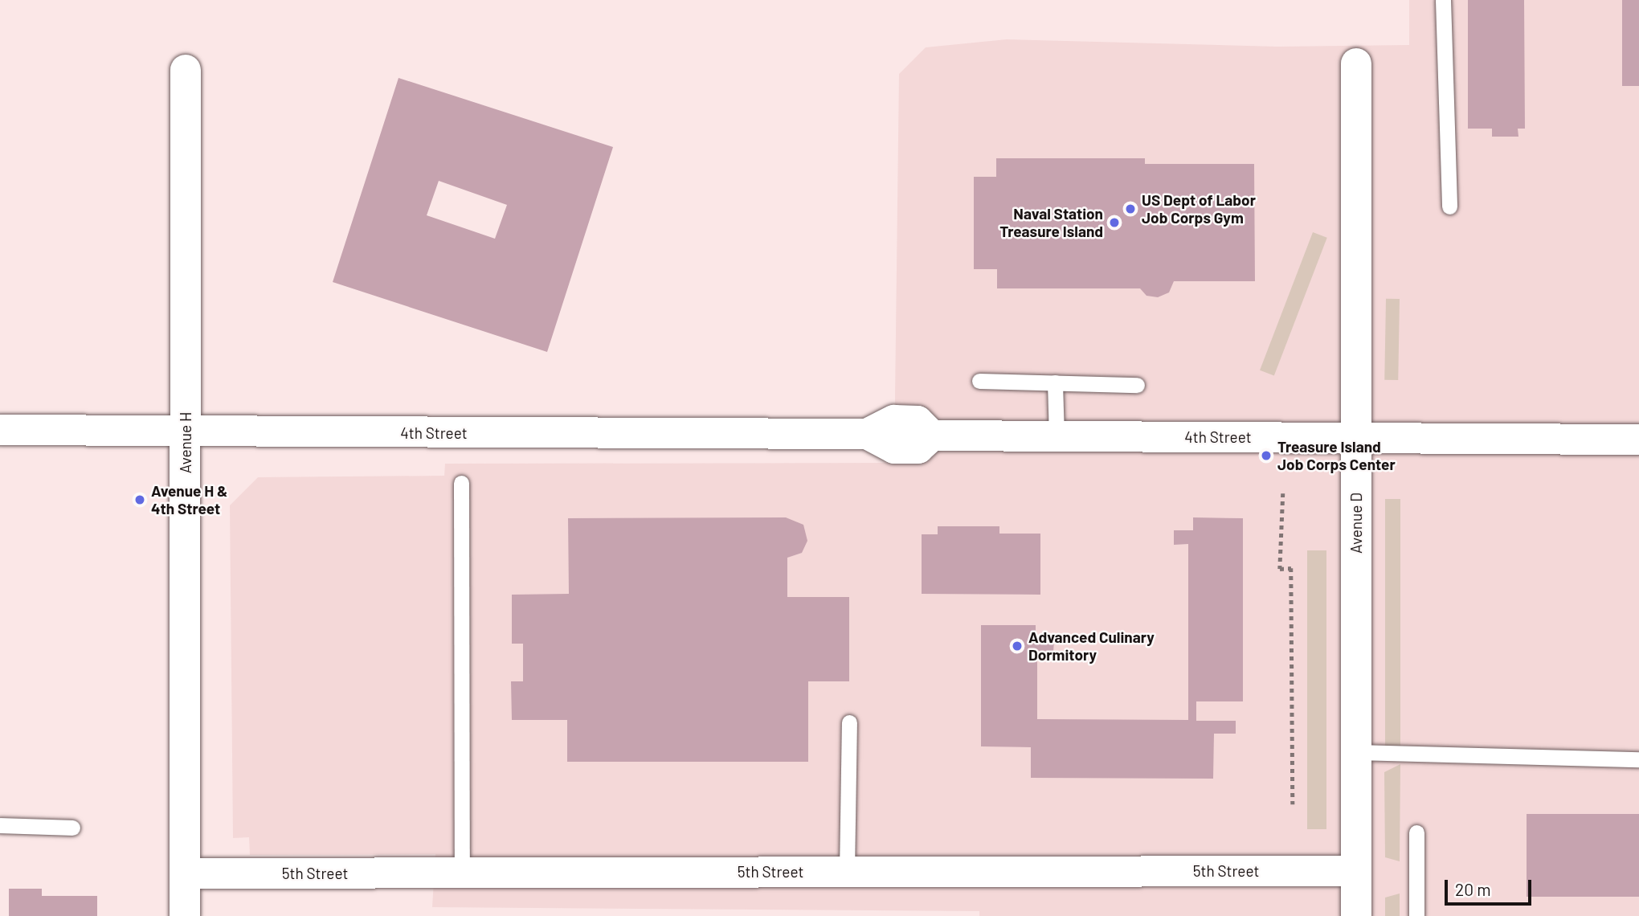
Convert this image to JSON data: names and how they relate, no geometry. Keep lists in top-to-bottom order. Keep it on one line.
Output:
{"streets":{"street":["4th Street","Avenue H","Avenue D","5th Street"]},"crossings":[["4th Street","Avenue H"],["4th Street","Avenue D"],["Avenue H","5th Street"],["Avenue D","5th Street"]],"places":["US Dept of Labor Job Corps Gym","Naval Station Treasure Island","Treasure Island Job Corps Center","Avenue H & 4th Street","Advanced Culinary Dormitory"],"scale_bar":"20 m"}
